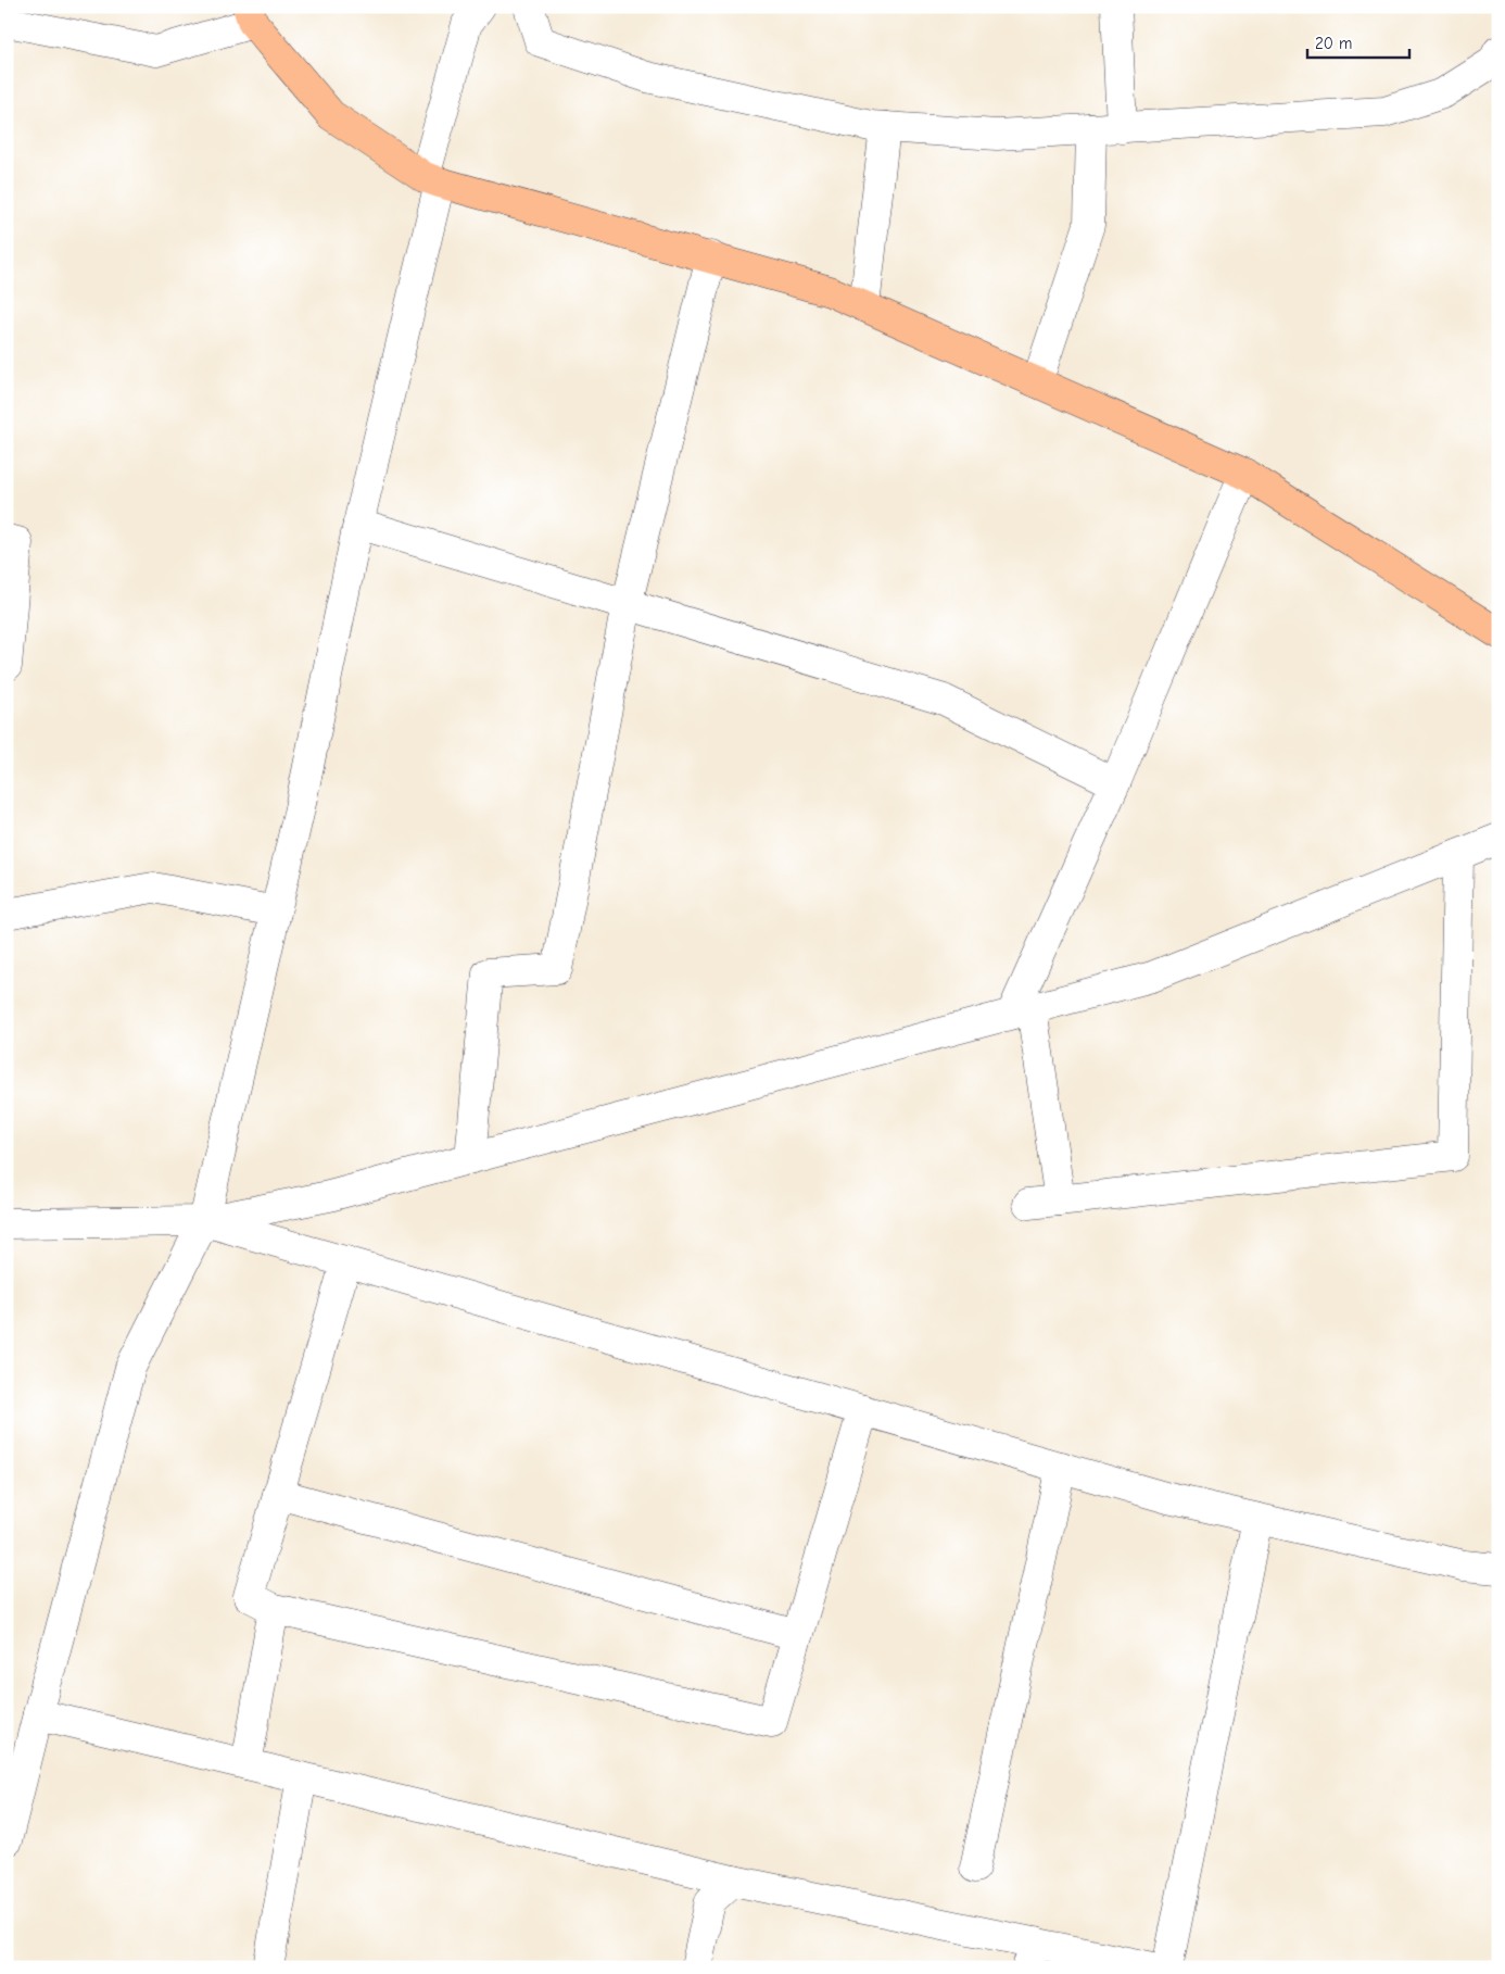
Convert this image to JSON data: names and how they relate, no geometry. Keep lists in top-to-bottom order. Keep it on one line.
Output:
{"scale_bar":"20 m"}
